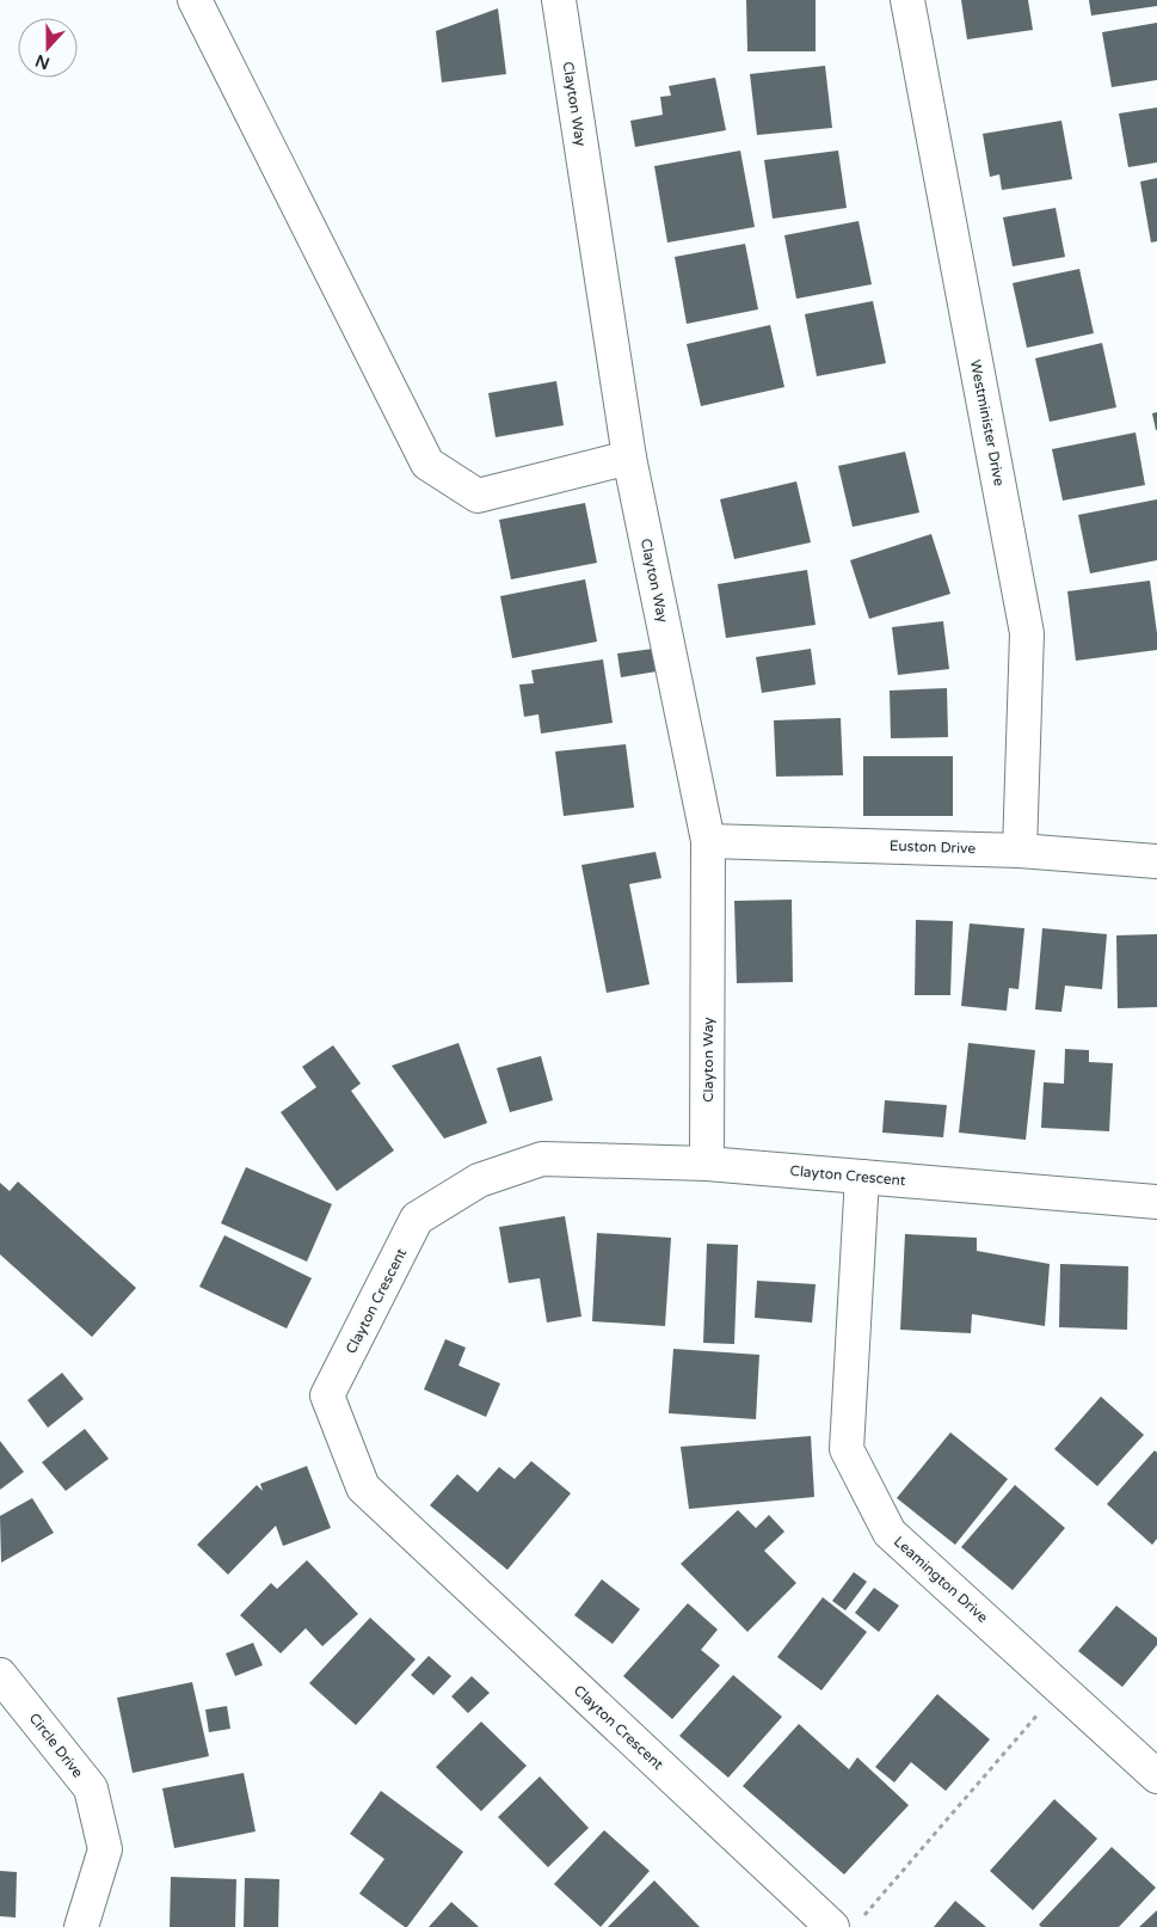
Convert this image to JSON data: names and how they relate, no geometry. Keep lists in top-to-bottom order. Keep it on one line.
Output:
{"streets":{"street":["Clayton Way","Westminister Drive","Euston Drive","Clayton Crescent","Leamington Drive","Circle Drive"]},"crossings":[["Clayton Way","Euston Drive"],["Clayton Way","Clayton Crescent"],["Westminister Drive","Euston Drive"],["Clayton Crescent","Leamington Drive"]],"north":"bottom"}
